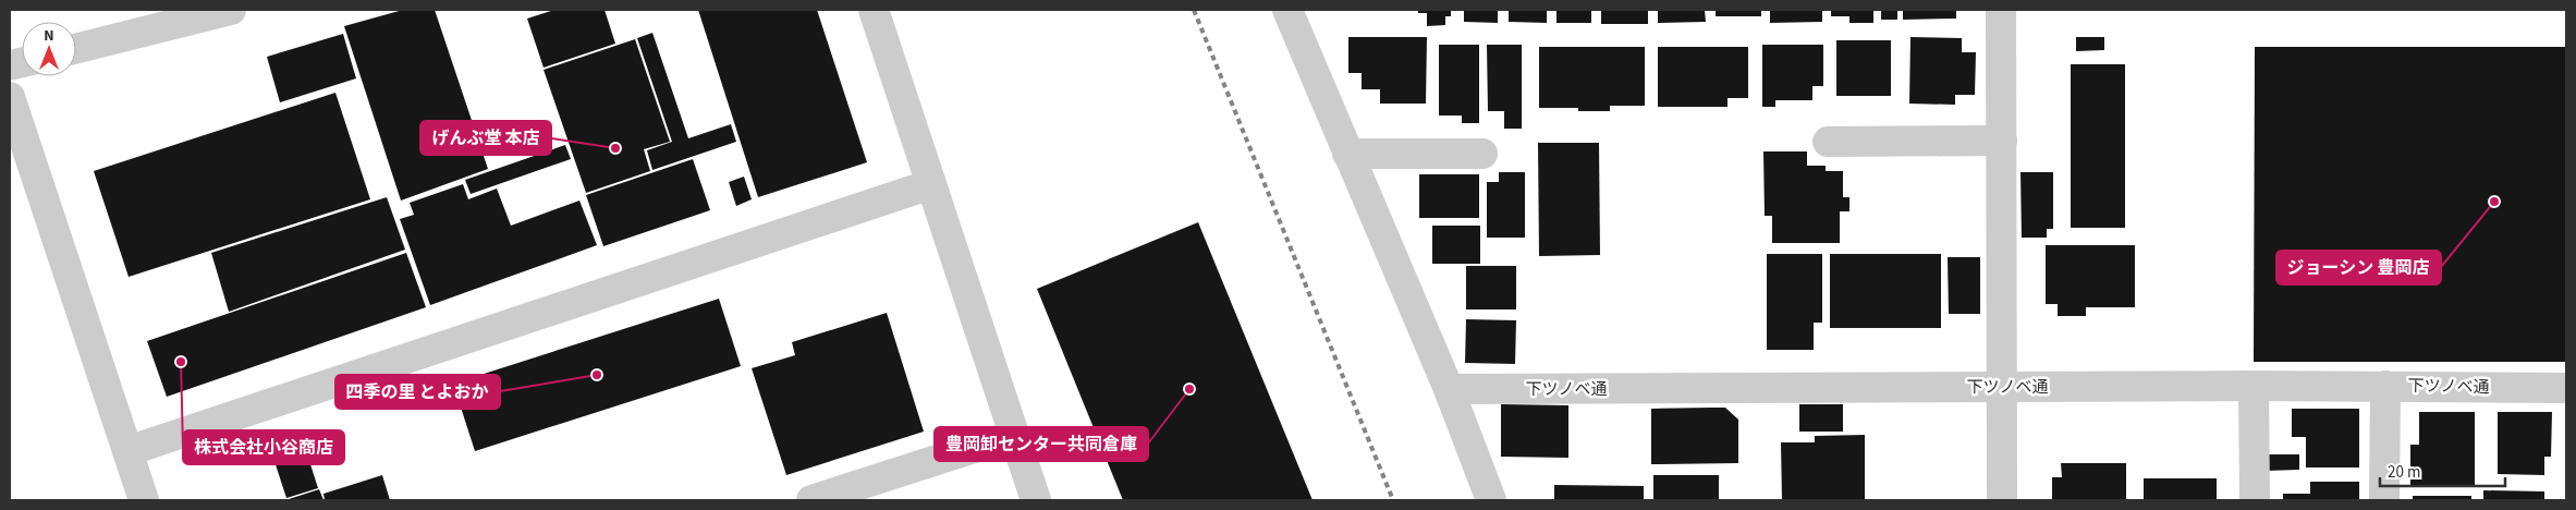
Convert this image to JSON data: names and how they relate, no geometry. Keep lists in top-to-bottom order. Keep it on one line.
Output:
{"streets":{"street":["下ツノベ通"]},"places":["げんぶ堂 本店","ジョーシン 豊岡店","株式会社小谷商店","四季の里 とよおか","豊岡卸センター共同倉庫"],"scale_bar":"20 m","north":"top"}
